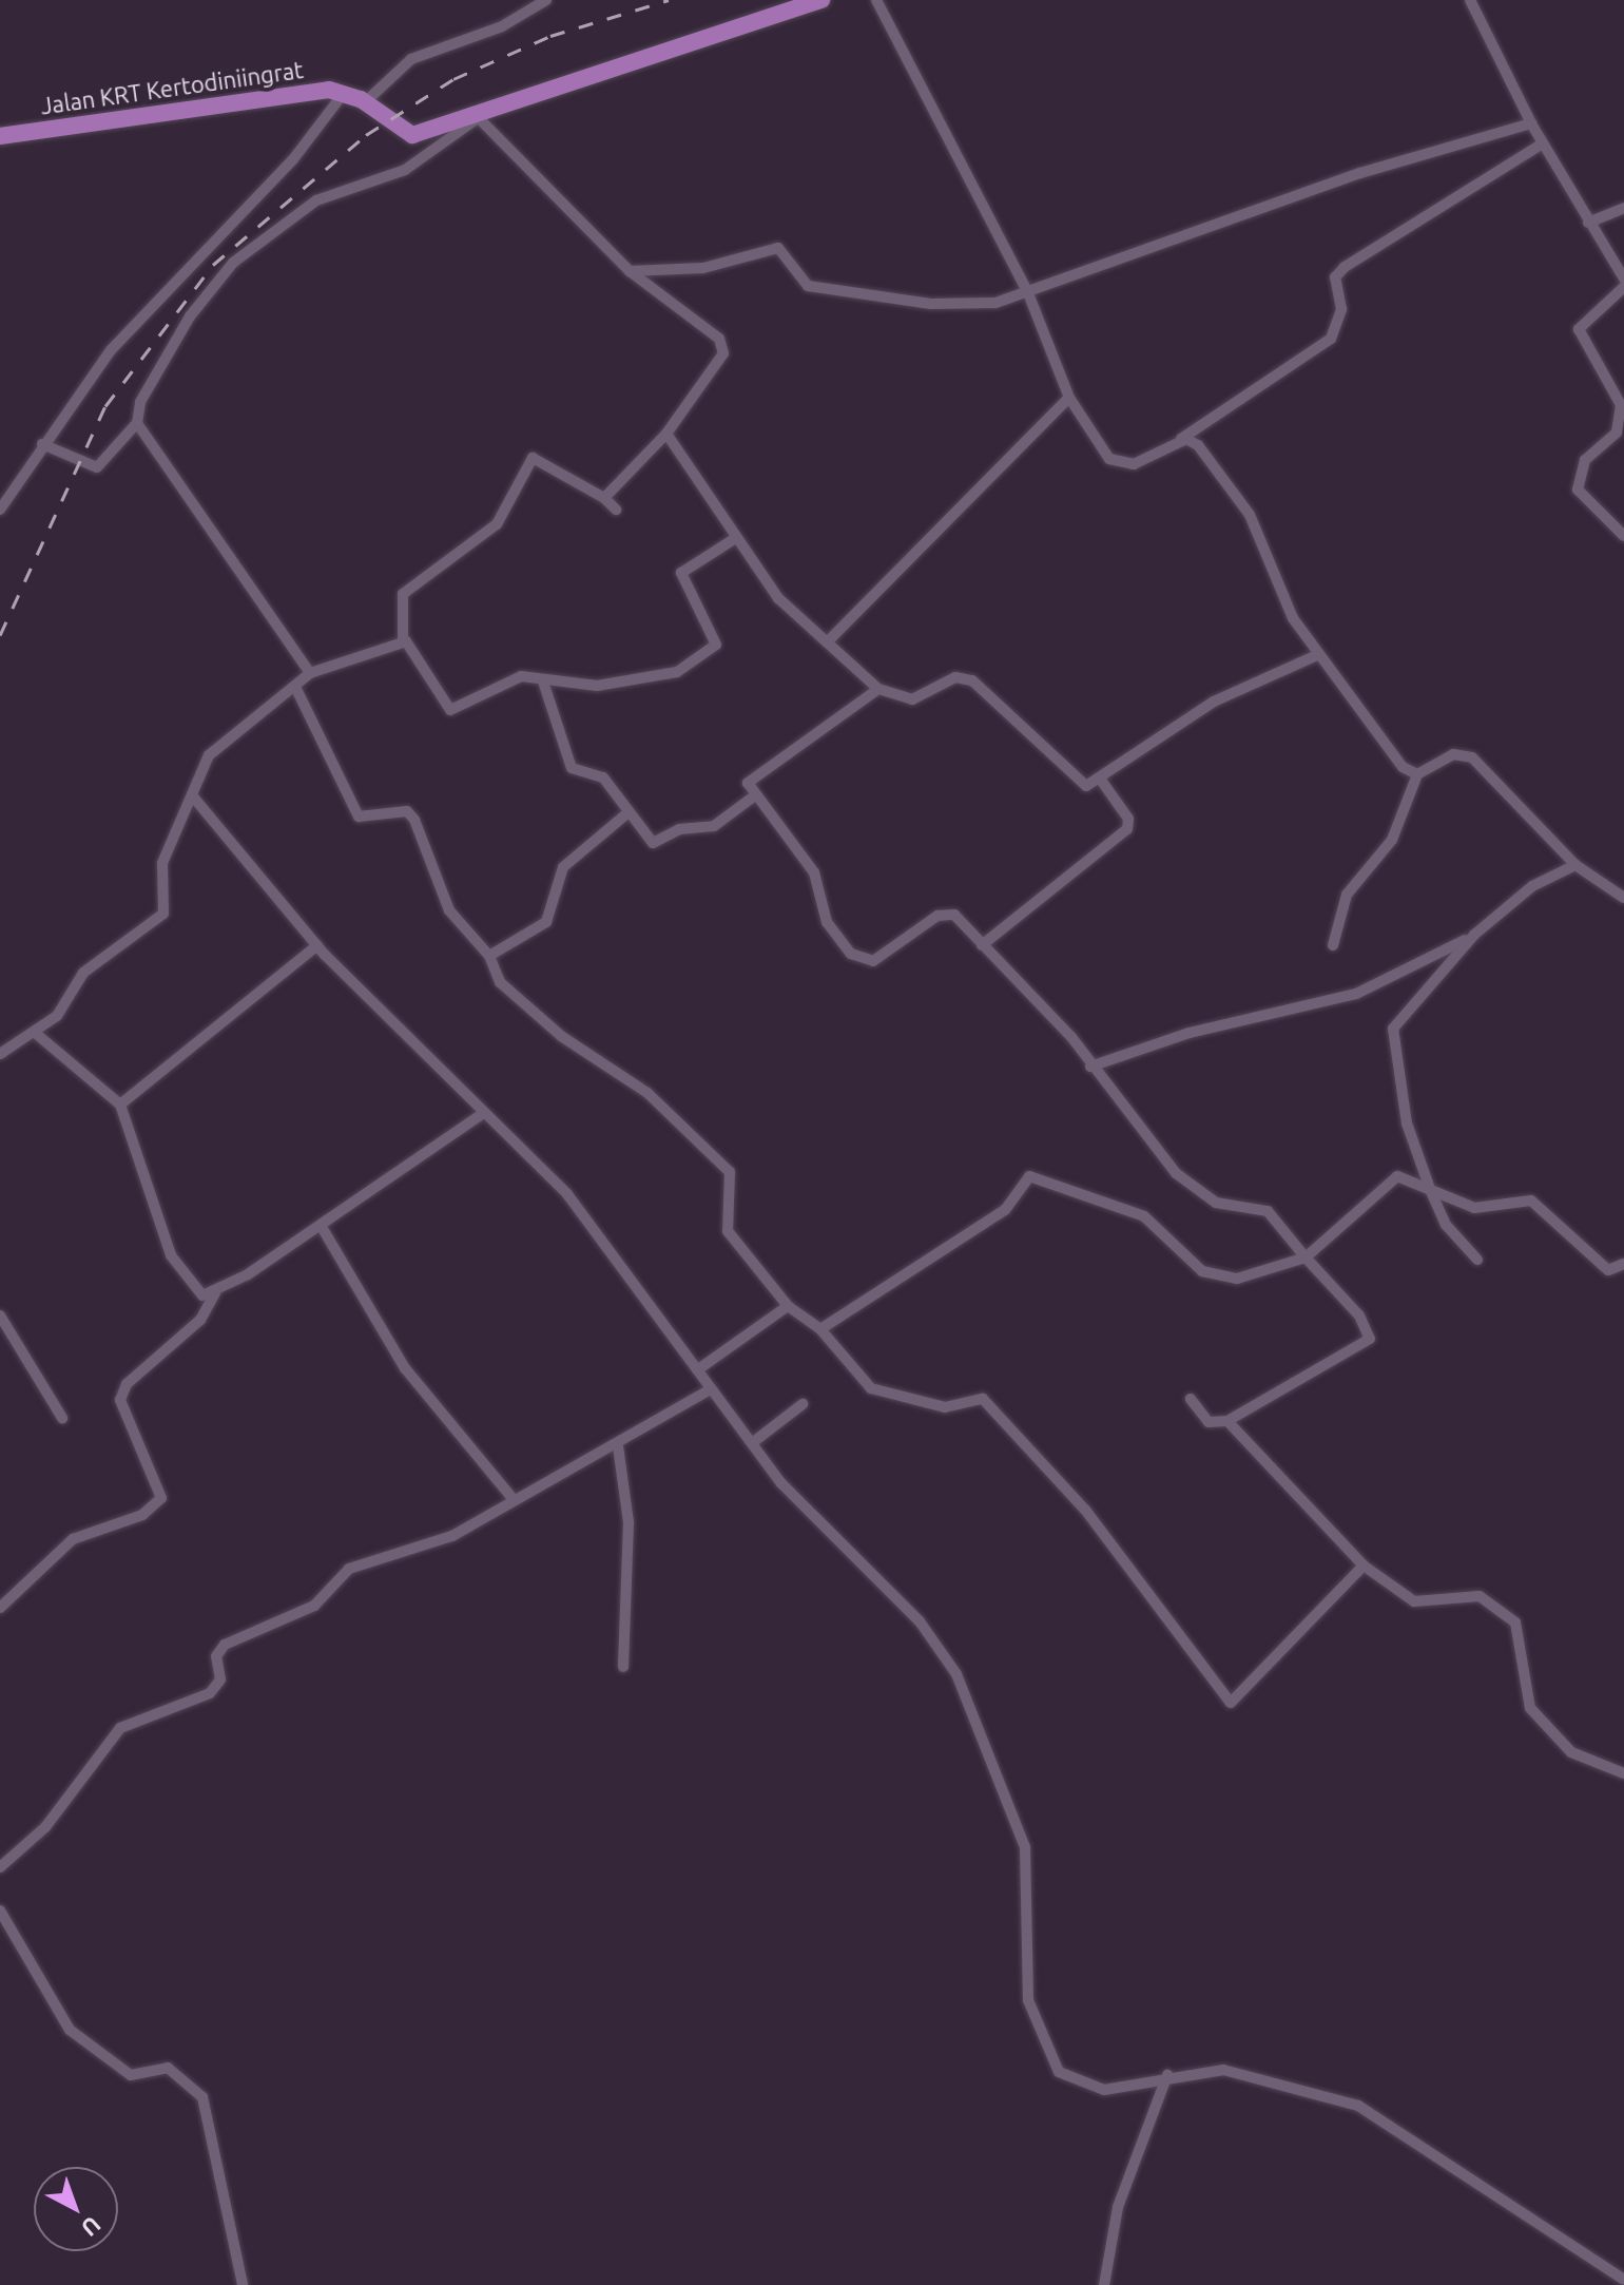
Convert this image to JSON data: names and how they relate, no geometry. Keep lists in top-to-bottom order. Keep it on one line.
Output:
{"streets":{"main road":["Jalan KRT Kertodiniingrat"]},"north":"bottom right"}
